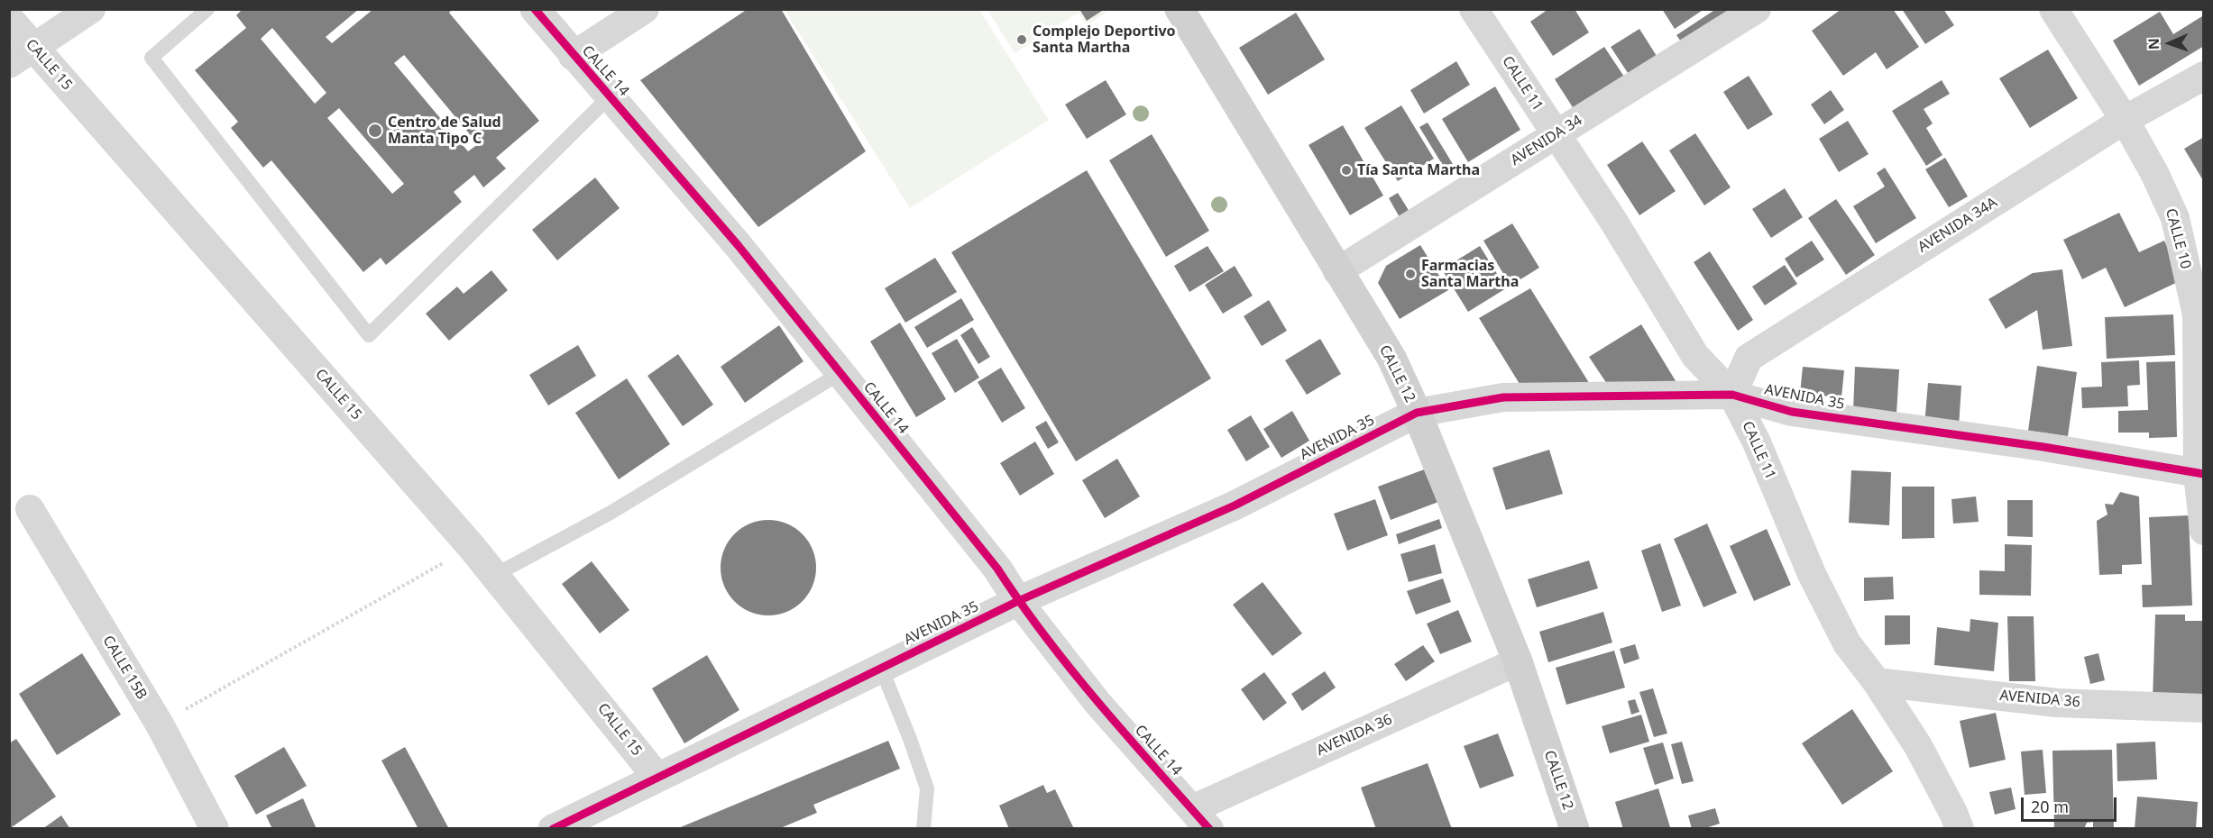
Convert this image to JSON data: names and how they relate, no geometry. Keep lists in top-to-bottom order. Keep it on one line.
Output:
{"streets":{"main road":["CALLE 12"],"street":["CALLE 15","CALLE 14","CALLE 11","AVENIDA 34","AVENIDA 34A","CALLE 10","AVENIDA 35","CALLE 15B","AVENIDA 36"]},"crossings":[["CALLE 15","AVENIDA 35"],["CALLE 14","AVENIDA 35"],["CALLE 14","AVENIDA 36"],["CALLE 11","AVENIDA 34"],["CALLE 11","AVENIDA 34A"],["CALLE 11","AVENIDA 35"],["CALLE 11","AVENIDA 36"],["AVENIDA 34","CALLE 12"],["AVENIDA 34A","CALLE 10"],["AVENIDA 34A","AVENIDA 35"],["CALLE 10","AVENIDA 35"],["CALLE 12","AVENIDA 35"],["CALLE 12","AVENIDA 36"]],"places":["Complejo Deportivo Santa Martha","Centro de Salud Manta Tipo C","Tía Santa Martha","Farmacias Santa Martha"],"scale_bar":"20 m","north":"left"}
